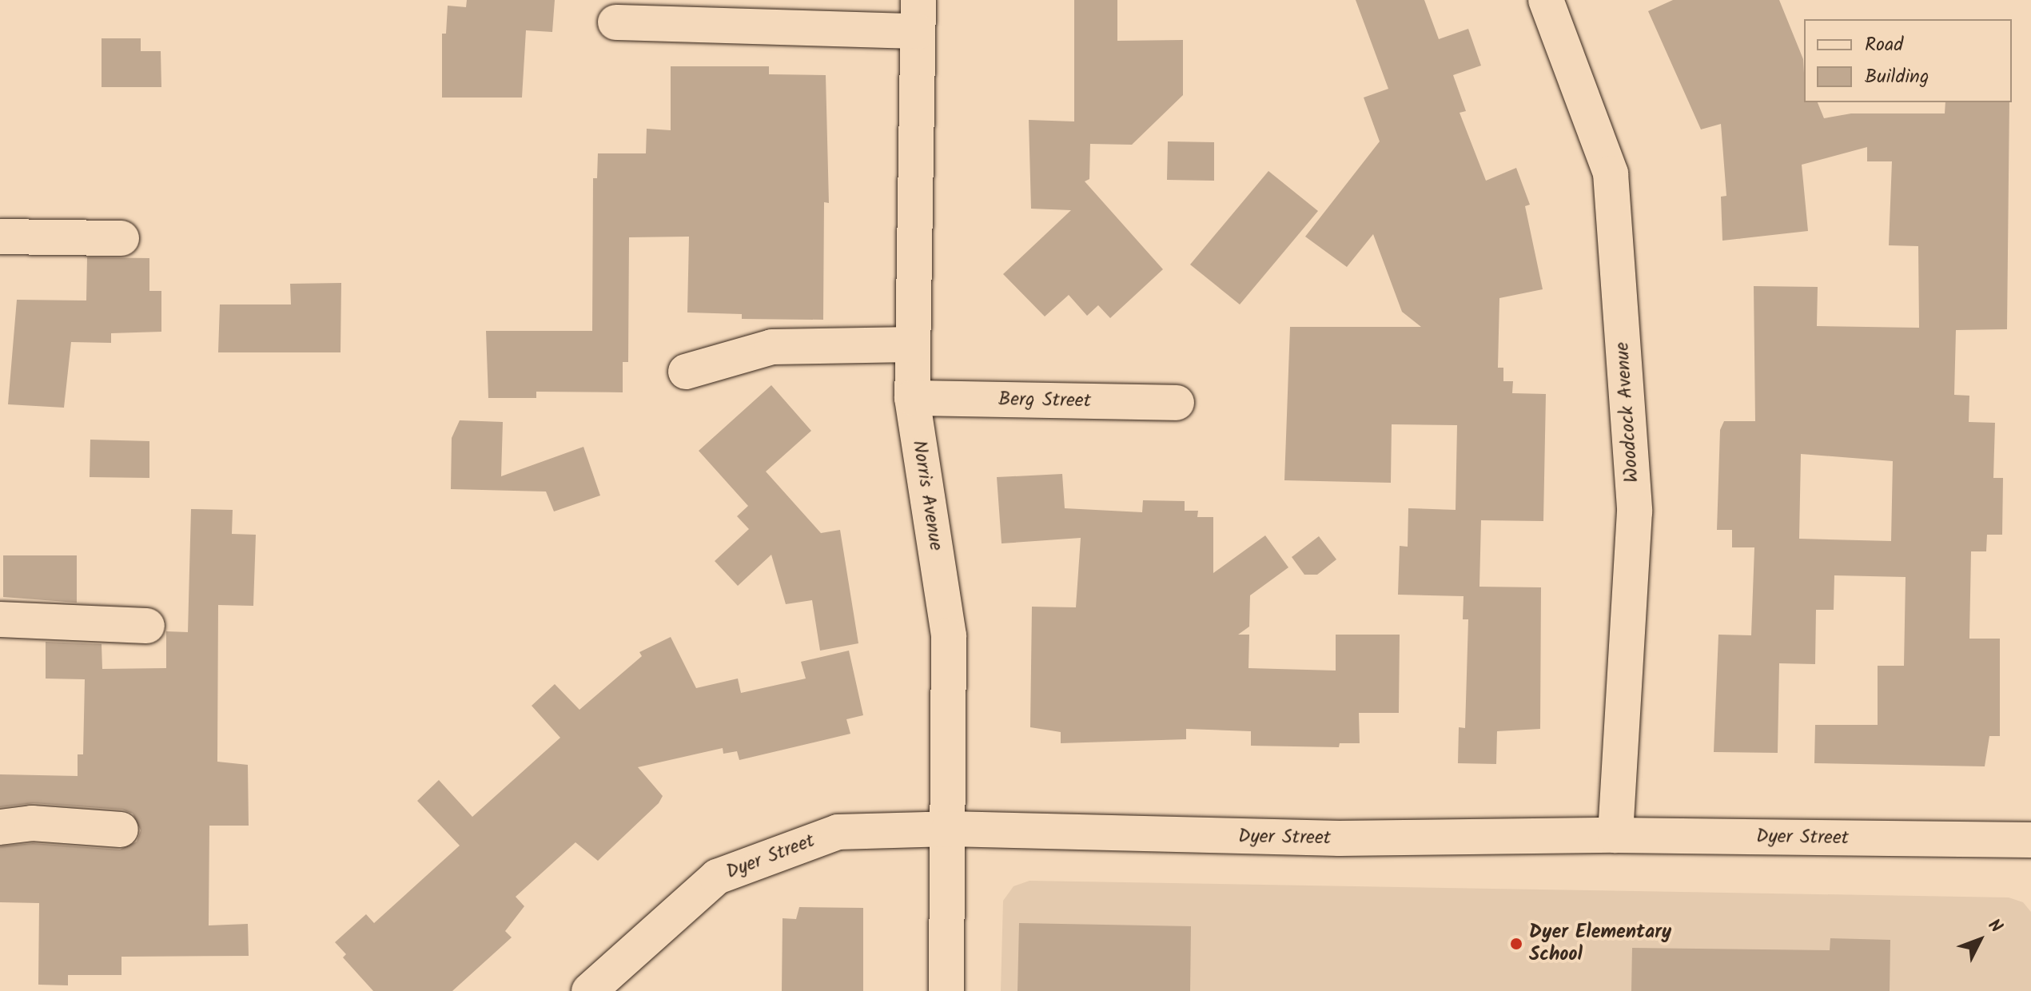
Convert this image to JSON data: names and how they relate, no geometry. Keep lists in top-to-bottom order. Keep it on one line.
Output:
{"streets":{"street":["Berg Street","Woodcock Avenue","Norris Avenue","Dyer Street"]},"crossings":[["Berg Street","Norris Avenue"],["Woodcock Avenue","Dyer Street"],["Norris Avenue","Dyer Street"]],"places":["Dyer Elementary School"],"legend":["Road","Building"],"north":"top right"}
